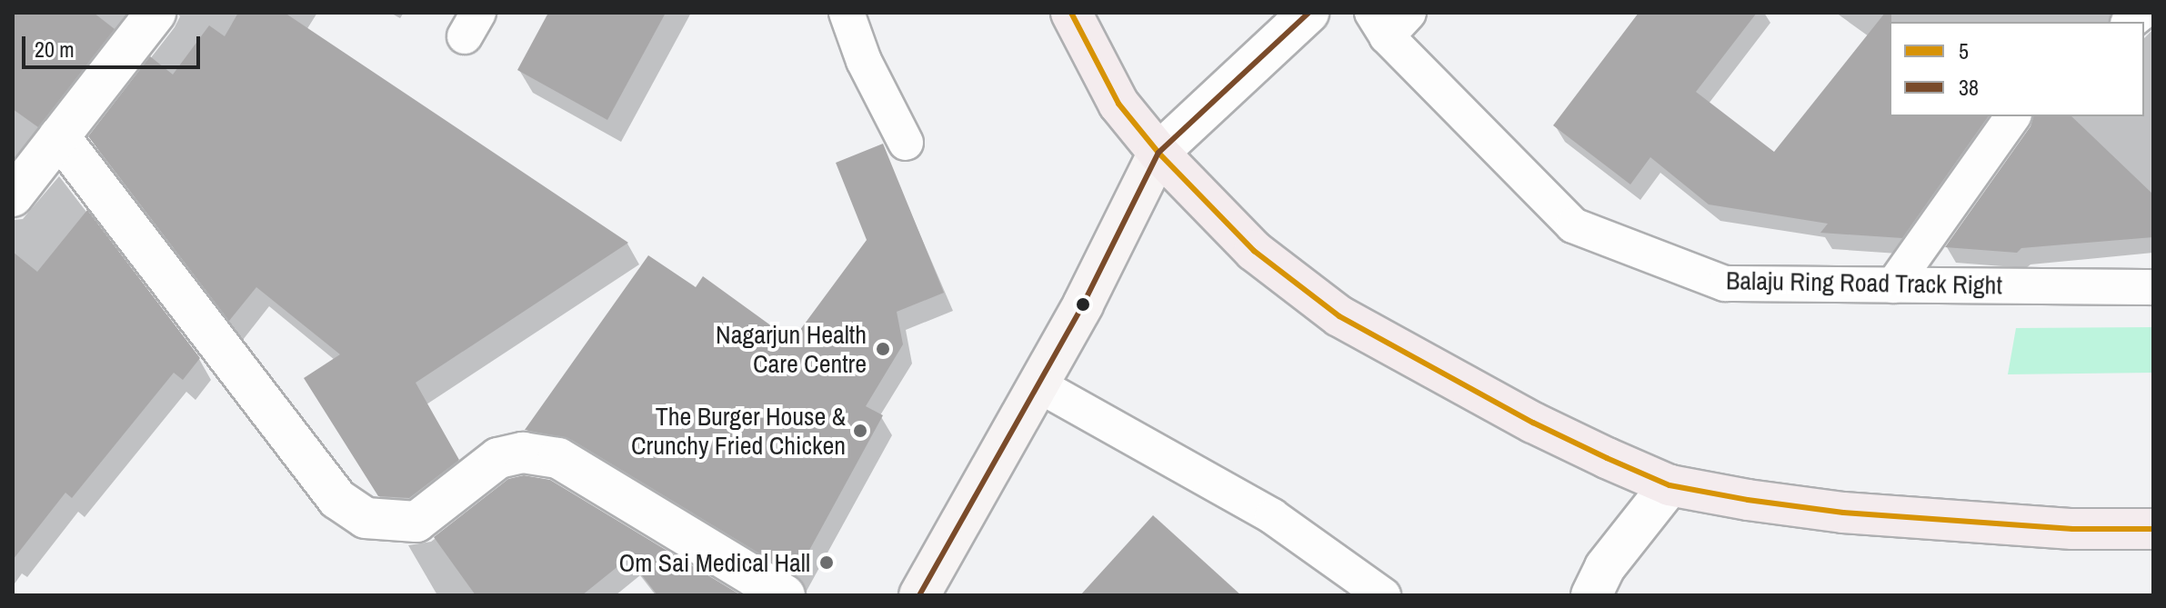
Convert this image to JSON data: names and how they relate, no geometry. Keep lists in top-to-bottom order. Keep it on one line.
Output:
{"streets":{"lane":["Balaju Ring Road Track Right"]},"places":["Nagarjun Health Care Centre","The Burger House & Crunchy Fried Chicken","Om Sai Medical Hall"],"lines":["transit line 5","transit line 38"],"legend":["5","38"],"scale_bar":"20 m"}
